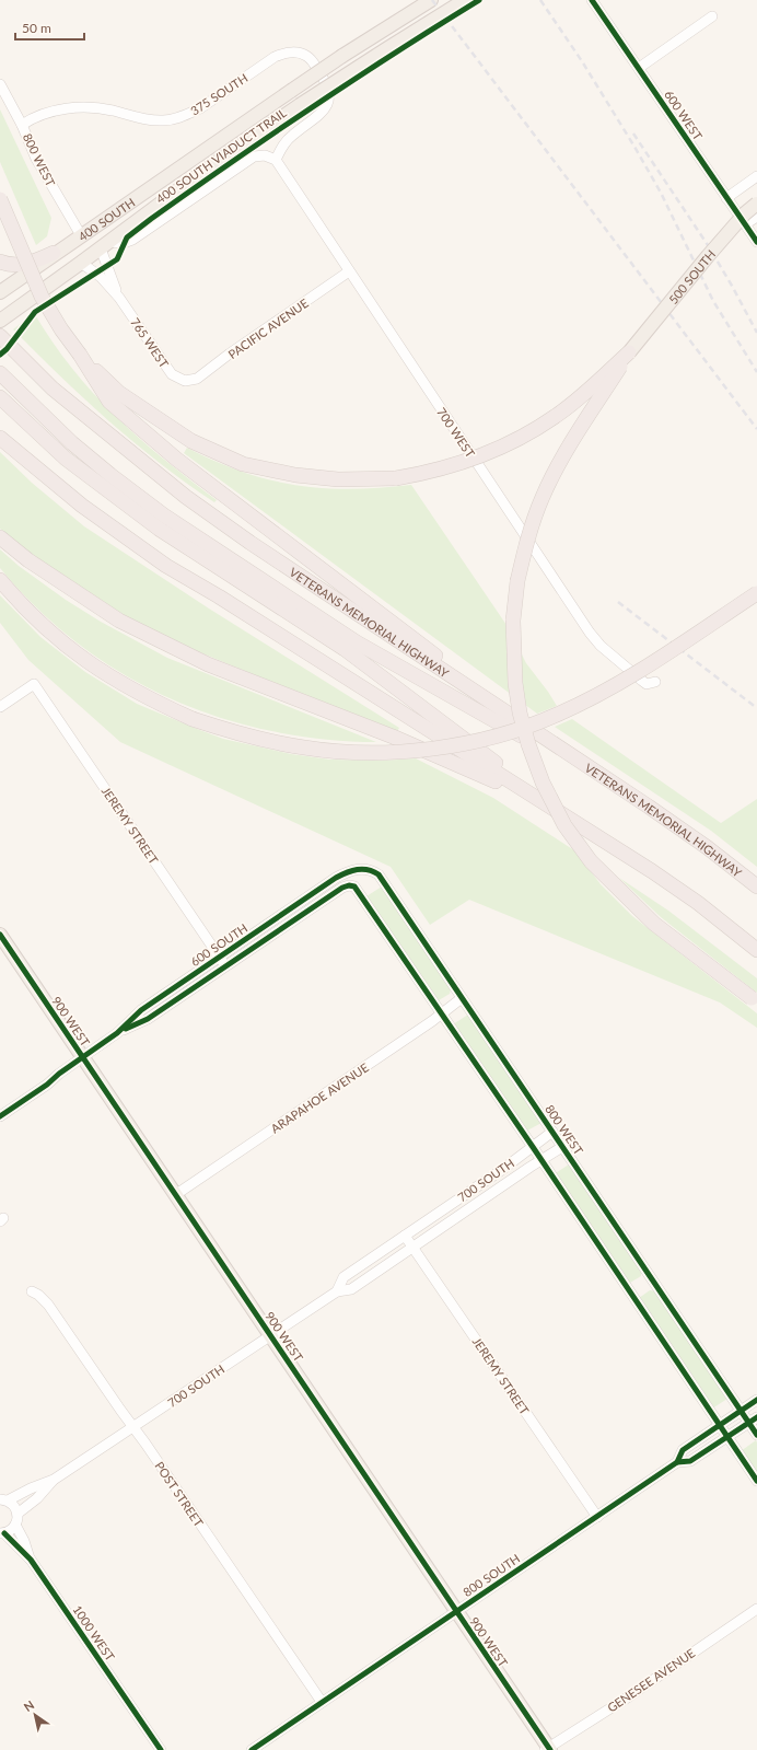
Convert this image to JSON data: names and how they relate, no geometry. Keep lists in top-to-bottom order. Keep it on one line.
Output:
{"streets":{"highway":["VETERANS MEMORIAL HIGHWAY"],"main road":["400 SOUTH","500 SOUTH","900 WEST"],"street":["375 SOUTH","600 WEST","800 WEST","PACIFIC AVENUE","765 WEST","700 WEST","JEREMY STREET","600 SOUTH","ARAPAHOE AVENUE","700 SOUTH","POST STREET","800 SOUTH","1000 WEST","GENESEE AVENUE"],"cycle path":["400 SOUTH VIADUCT TRAIL"]},"crossings":[["375 SOUTH","800 WEST"],["375 SOUTH","400 SOUTH"],["375 SOUTH","700 WEST"],["800 WEST","400 SOUTH"],["800 WEST","600 SOUTH"],["800 WEST","ARAPAHOE AVENUE"],["800 WEST","700 SOUTH"],["800 WEST","800 SOUTH"],["400 SOUTH","765 WEST"],["400 SOUTH","700 WEST"],["PACIFIC AVENUE","765 WEST"],["PACIFIC AVENUE","700 WEST"],["JEREMY STREET","600 SOUTH"],["JEREMY STREET","700 SOUTH"],["JEREMY STREET","800 SOUTH"],["600 SOUTH","900 WEST"],["600 SOUTH","ARAPAHOE AVENUE"],["900 WEST","ARAPAHOE AVENUE"],["900 WEST","700 SOUTH"],["900 WEST","800 SOUTH"],["900 WEST","GENESEE AVENUE"],["700 SOUTH","POST STREET"],["POST STREET","800 SOUTH"]],"scale_bar":"50 m","north":"top left"}
